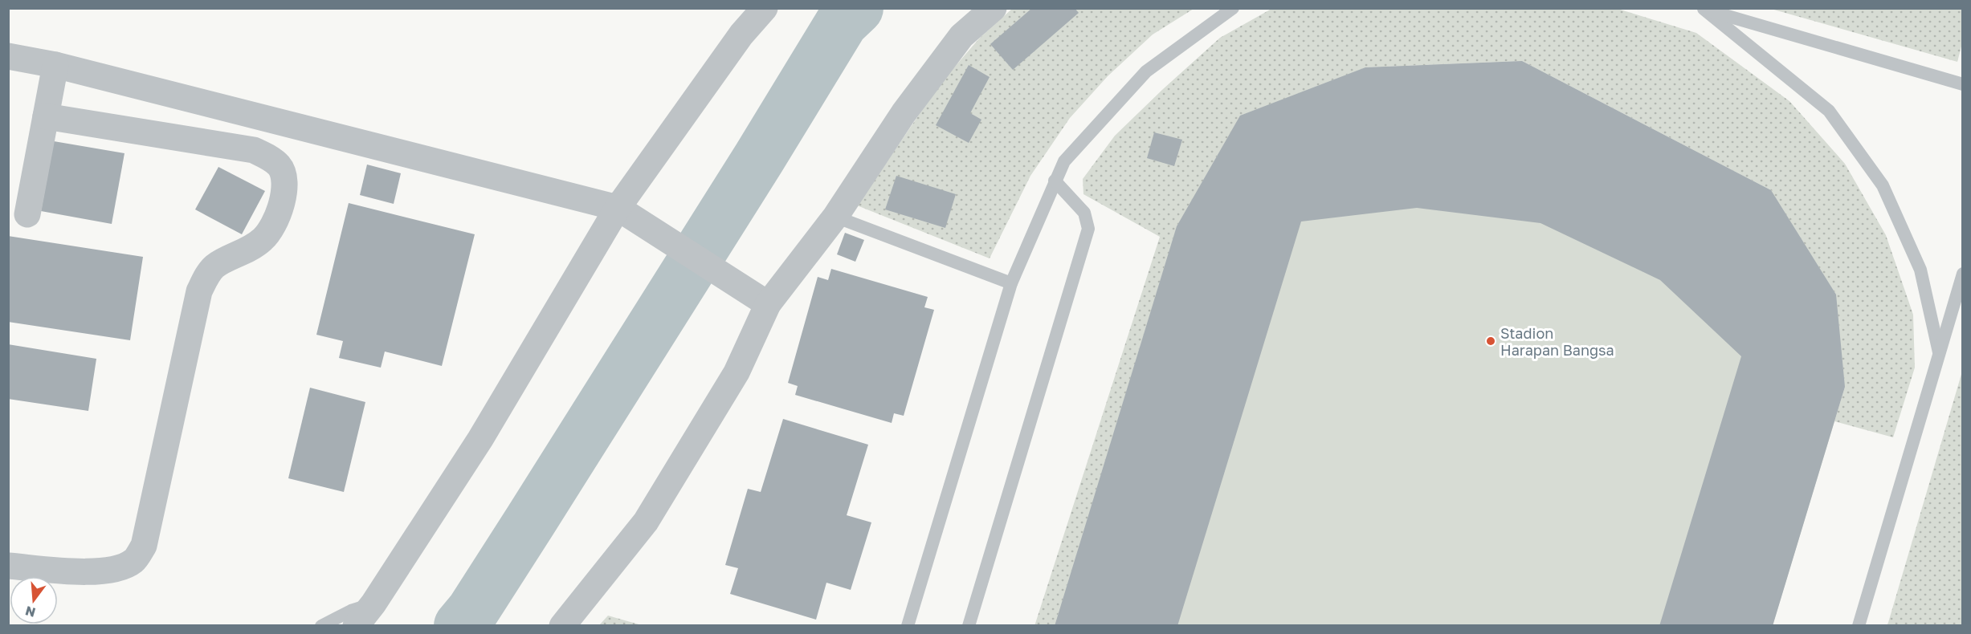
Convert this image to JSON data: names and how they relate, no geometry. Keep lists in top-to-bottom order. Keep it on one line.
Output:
{"places":["Stadion Harapan Bangsa"],"north":"bottom"}
